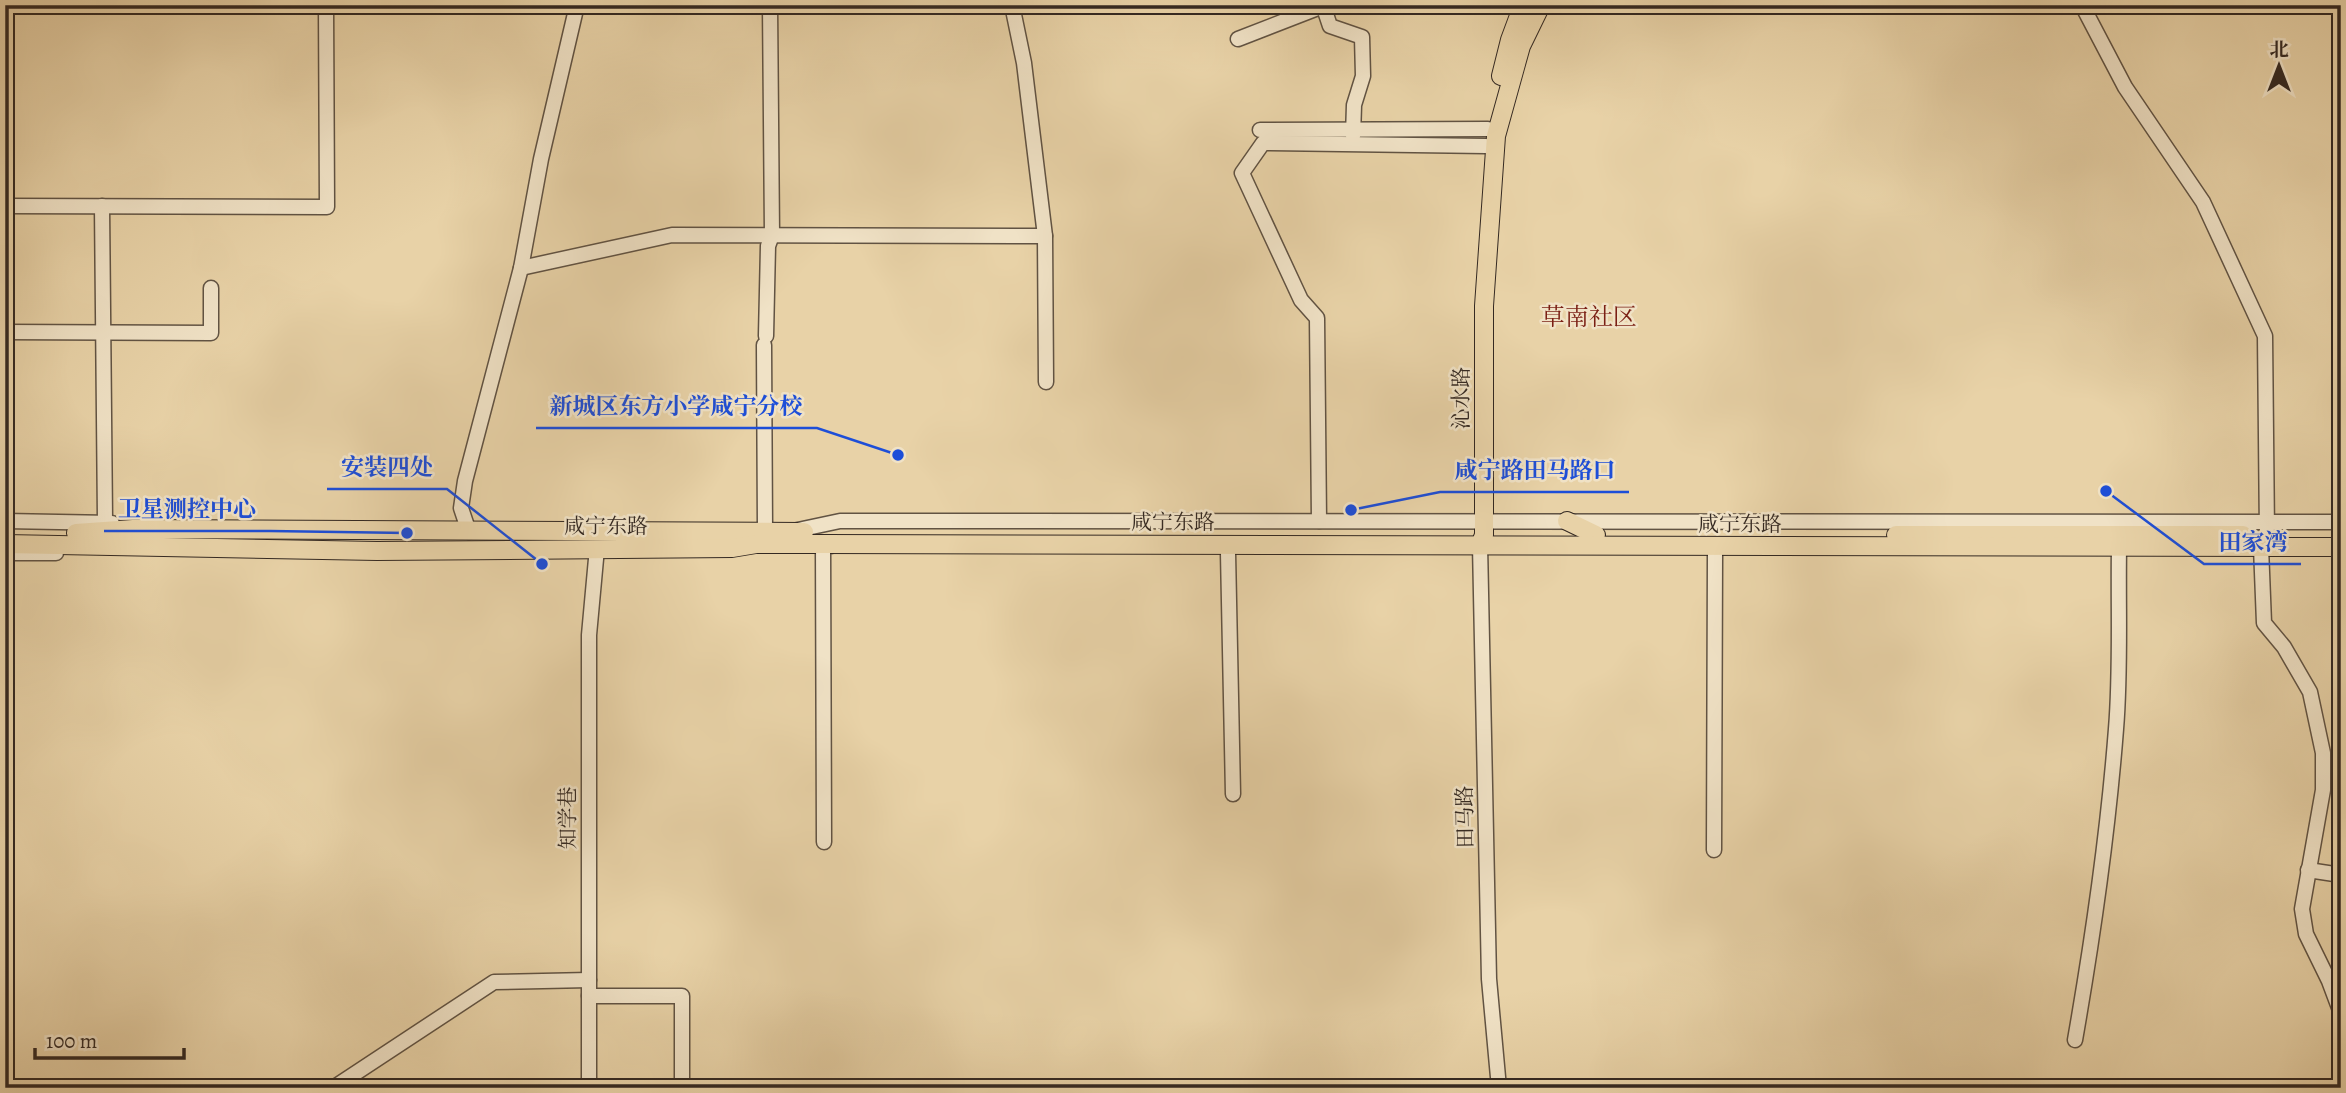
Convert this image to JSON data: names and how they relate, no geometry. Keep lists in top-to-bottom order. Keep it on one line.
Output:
{"streets":{"main road":["沁水路","咸宁东路"],"street":["田马路","知学巷"]},"crossings":[["沁水路","咸宁东路"],["沁水路","田马路"],["咸宁东路","田马路"],["咸宁东路","知学巷"]],"districts":["草南社区"],"places":["新城区东方小学咸宁分校","田家湾","咸宁路田马路口","卫星测控中心","安装四处"],"scale_bar":"100 m","north":"top"}
